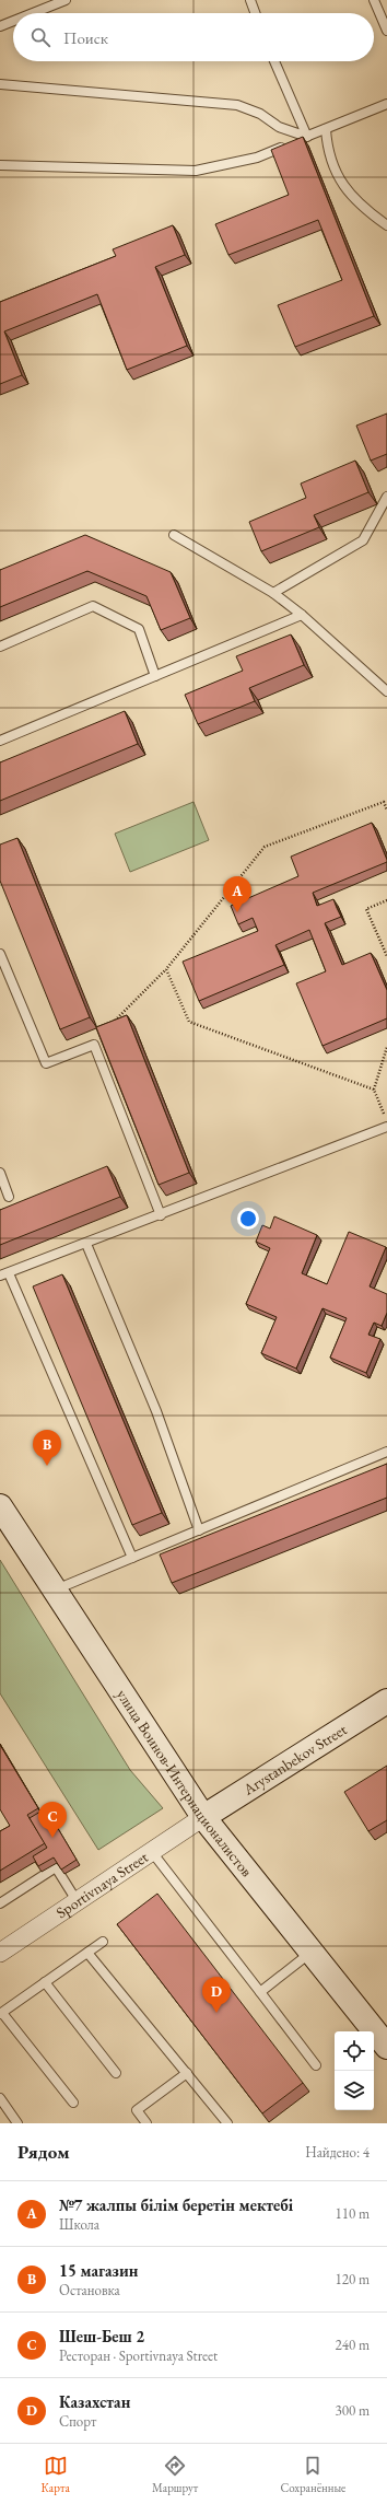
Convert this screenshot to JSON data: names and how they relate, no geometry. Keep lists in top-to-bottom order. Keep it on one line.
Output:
{"streets":{"street":["Arystanbekov Street","улица Воинов-Интернационалистов","Sportivnaya Street"]},"crossings":[["Arystanbekov Street","улица Воинов-Интернационалистов"],["Arystanbekov Street","Sportivnaya Street"],["улица Воинов-Интернационалистов","Sportivnaya Street"]],"page":{"search":"Поиск","pins":["A","B","C","D"],"heading":["Рядом","Найдено: 4"],"list":[{"mark":"A","name":"№7 жалпы білім беретін мектебі","note":"Школа","value":"110 m"},{"mark":"B","name":"15 магазин","note":"Остановка","value":"120 m"},{"mark":"C","name":"Шеш-Беш 2","note":"Ресторан · Sportivnaya Street","value":"240 m"},{"mark":"D","name":"Казахстан","note":"Спорт","value":"300 m"}],"nav":["Карта","Маршрут","Сохранённые"]}}
